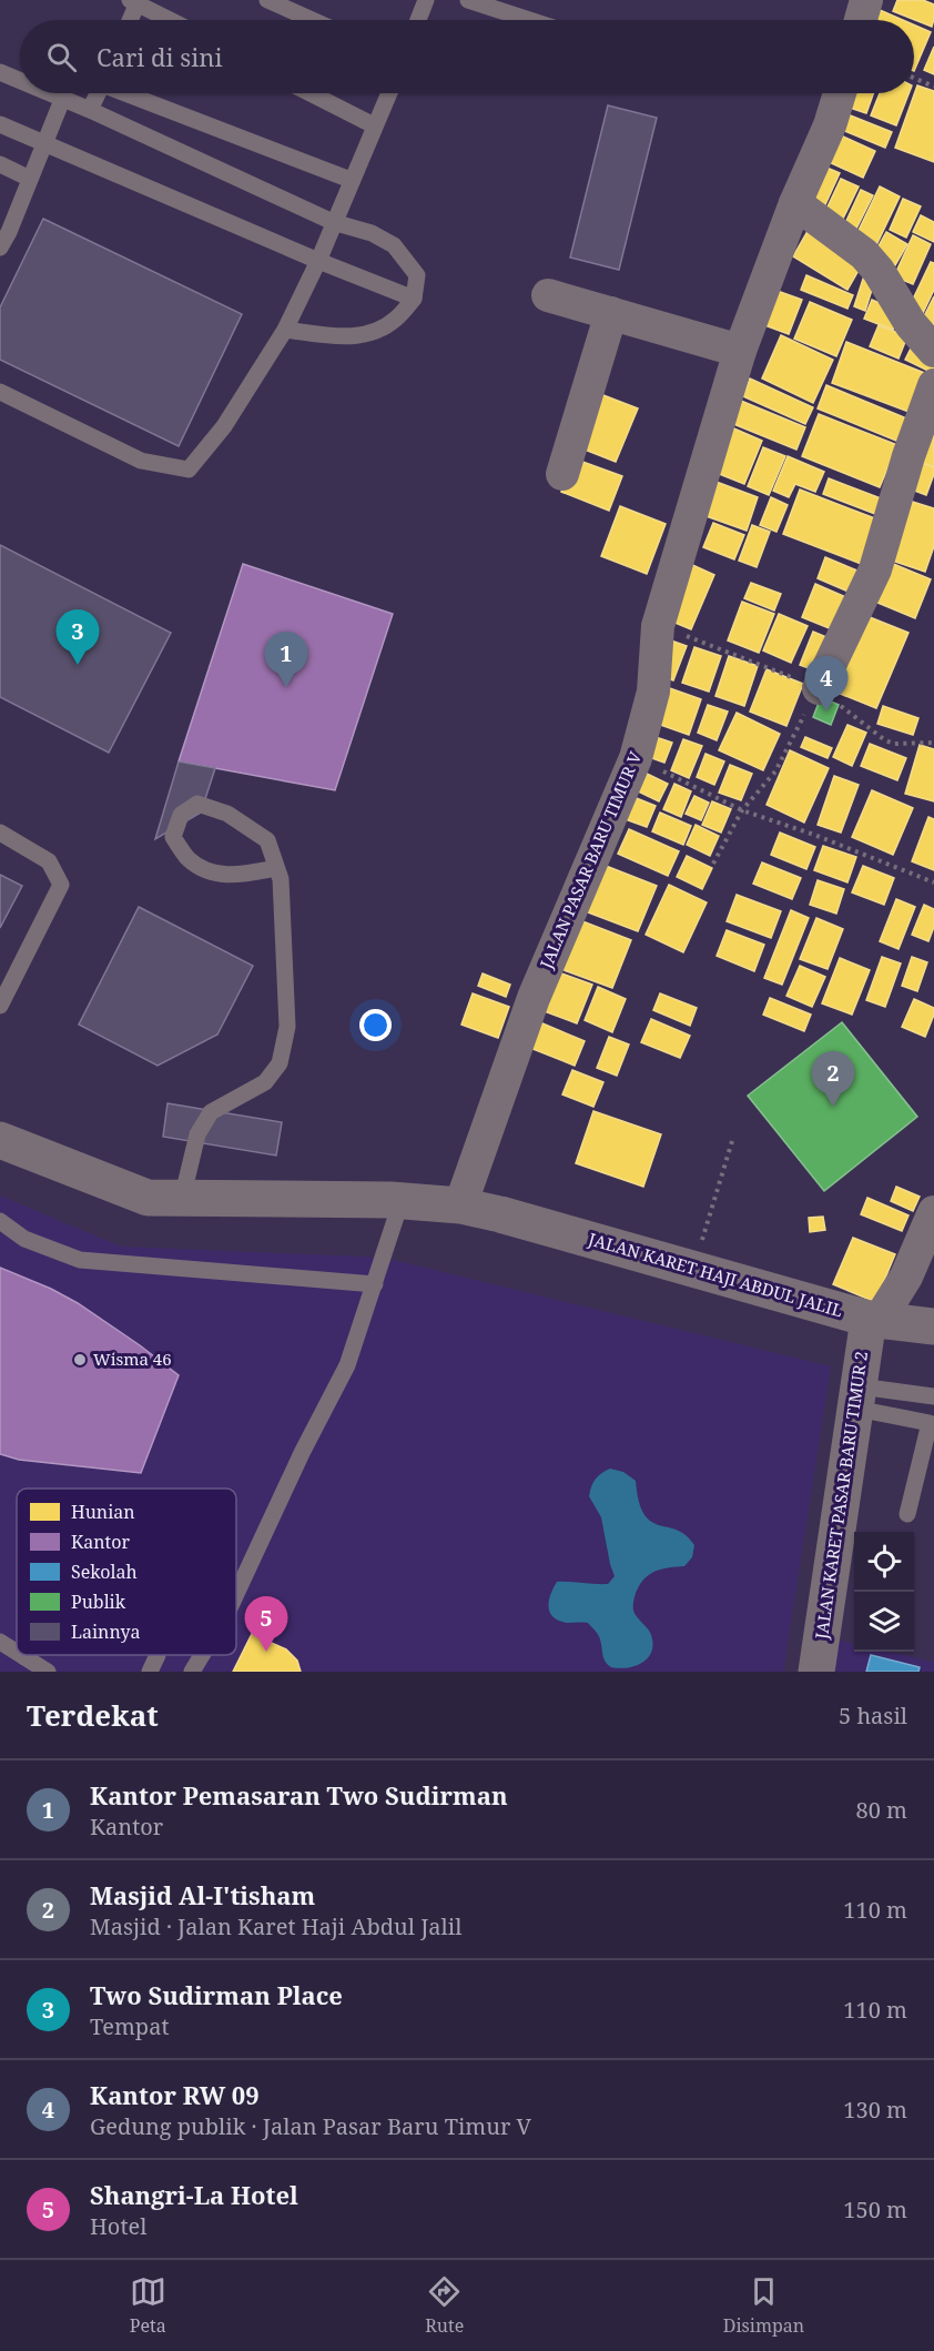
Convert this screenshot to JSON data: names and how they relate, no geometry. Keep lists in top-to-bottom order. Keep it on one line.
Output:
{"streets":{"street":["JALAN PASAR BARU TIMUR V","JALAN KARET HAJI ABDUL JALIL","JALAN KARET PASAR BARU TIMUR 2"]},"crossings":[["JALAN PASAR BARU TIMUR V","JALAN KARET HAJI ABDUL JALIL"],["JALAN KARET HAJI ABDUL JALIL","JALAN KARET PASAR BARU TIMUR 2"]],"places":["Wisma 46"],"legend":["Hunian","Kantor","Sekolah","Publik","Lainnya"],"page":{"search":"Cari di sini","pins":["3","1","4","2","5"],"heading":["Terdekat","5 hasil"],"list":[{"mark":"1","name":"Kantor Pemasaran Two Sudirman","note":"Kantor","value":"80 m"},{"mark":"2","name":"Masjid Al-I'tisham","note":"Masjid · Jalan Karet Haji Abdul Jalil","value":"110 m"},{"mark":"3","name":"Two Sudirman Place","note":"Tempat","value":"110 m"},{"mark":"4","name":"Kantor RW 09","note":"Gedung publik · Jalan Pasar Baru Timur V","value":"130 m"},{"mark":"5","name":"Shangri-La Hotel","note":"Hotel","value":"150 m"}],"nav":["Peta","Rute","Disimpan"]}}
